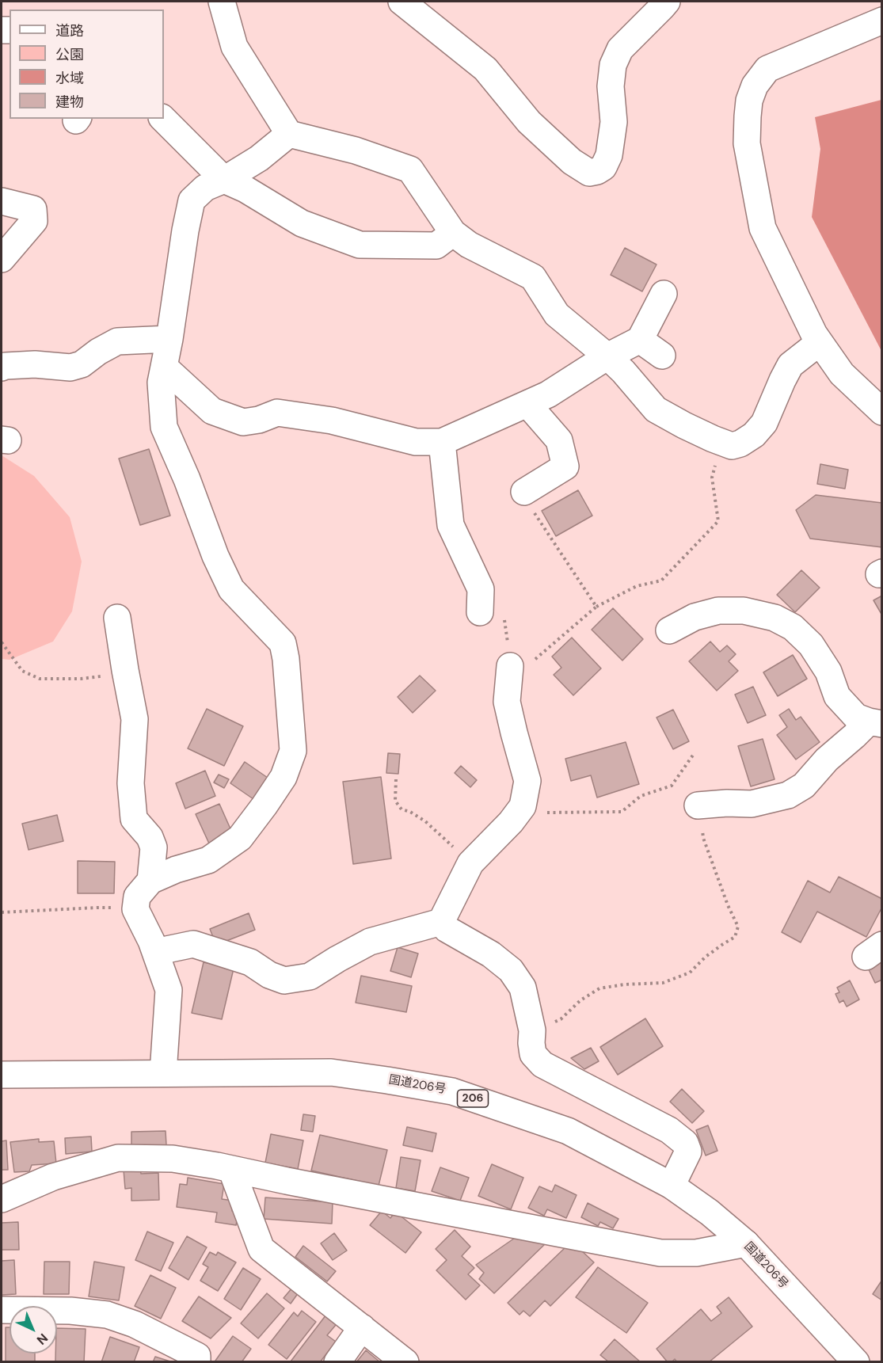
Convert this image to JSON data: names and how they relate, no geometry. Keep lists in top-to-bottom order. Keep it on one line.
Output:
{"streets":{"main road":["国道206号","206"]},"legend":["道路","公園","水域","建物"],"north":"bottom right"}
